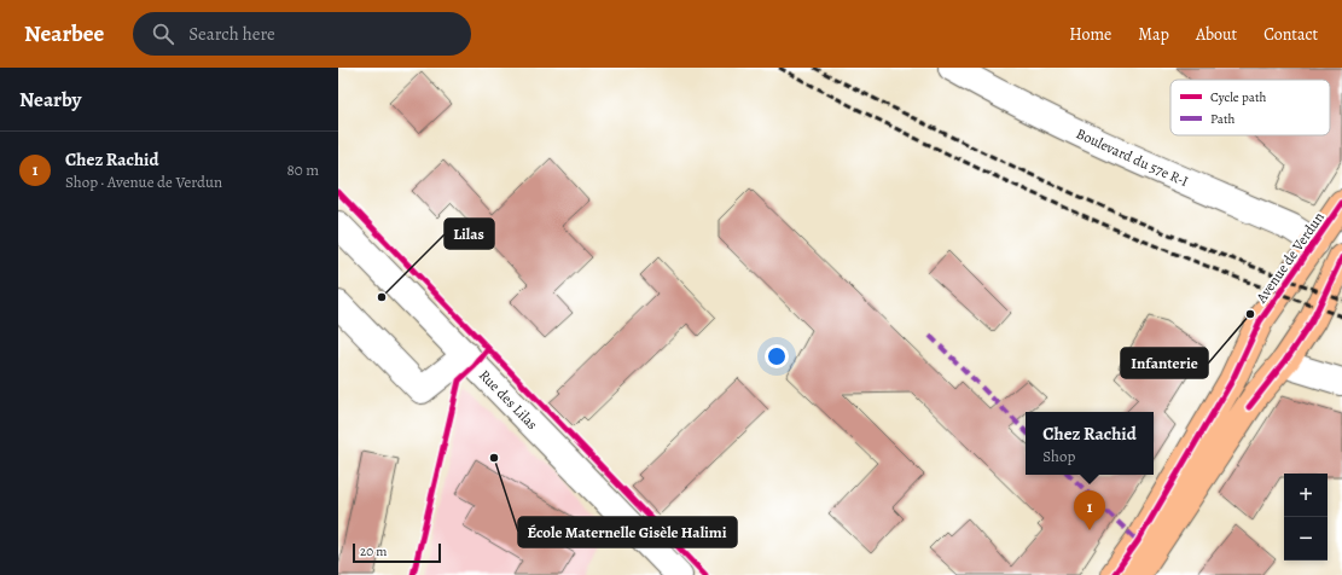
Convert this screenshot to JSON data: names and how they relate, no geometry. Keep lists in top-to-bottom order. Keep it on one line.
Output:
{"streets":{"main road":["Avenue de Verdun"],"street":["Boulevard du 57e R-I","Rue des Lilas"]},"crossings":[["Boulevard du 57e R-I","Avenue de Verdun"]],"places":["Lilas","Infanterie","École Maternelle Gisèle Halimi"],"legend":["Cycle path","Path"],"scale_bar":"20 m","page":{"header":"Nearbee","search":"Search here","nav":["Home","Map","About","Contact"],"heading":"Nearby","list":[{"mark":"1","name":"Chez Rachid","note":"Shop · Avenue de Verdun","value":"80 m"}],"popup":["Chez Rachid","Shop"],"map_buttons":["+","−"],"pins":"1","scale":"20 m"}}
